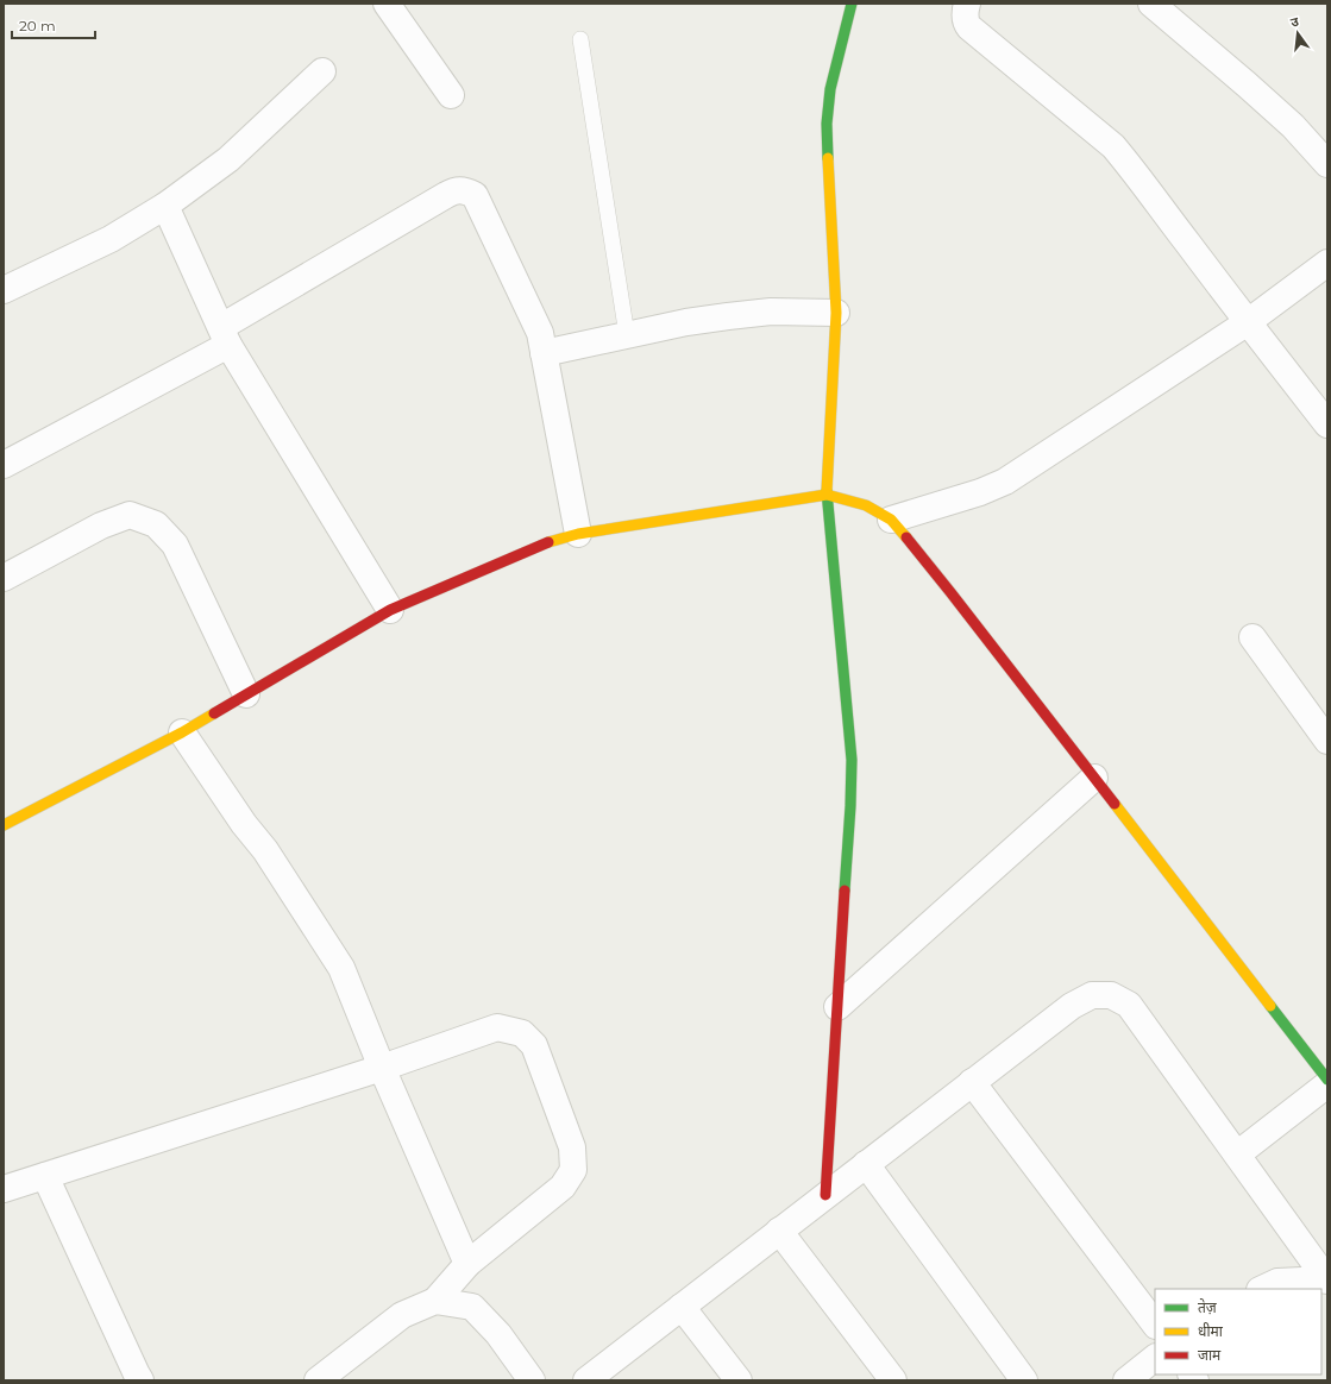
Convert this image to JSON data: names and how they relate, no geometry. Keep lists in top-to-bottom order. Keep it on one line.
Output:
{"legend":["तेज़","धीमा","जाम"],"scale_bar":"20 m","north":"top"}
